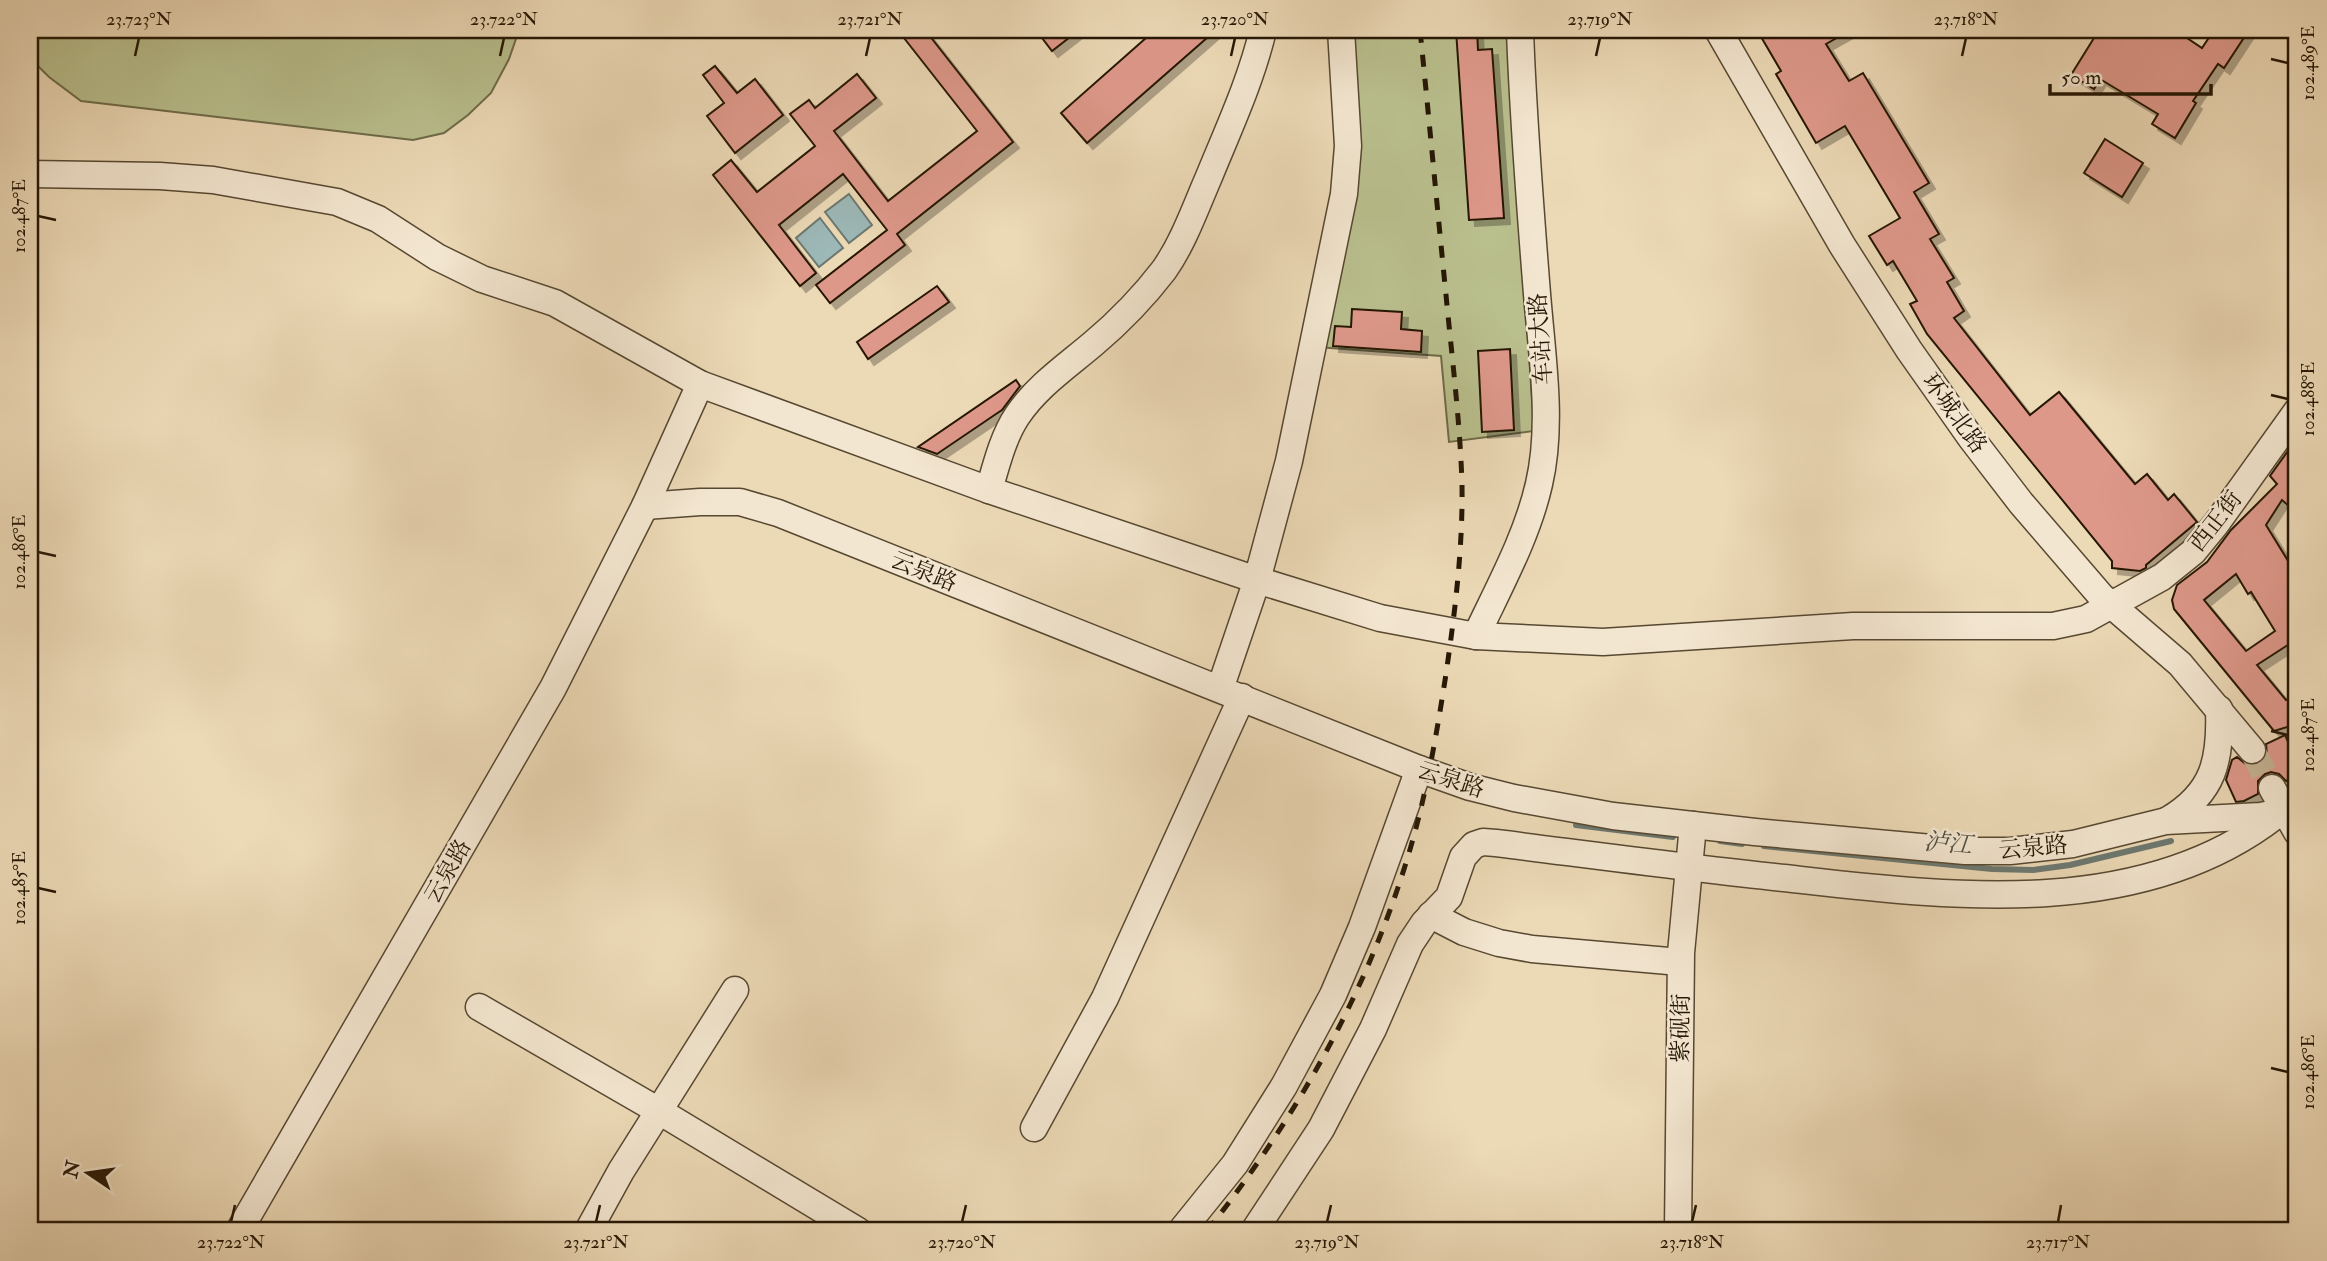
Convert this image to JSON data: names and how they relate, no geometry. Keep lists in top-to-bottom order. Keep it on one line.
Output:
{"streets":{"street":["车站大路","环城北路","西正街","云泉路","紫砚街"]},"crossings":[["车站大路","西正街"],["环城北路","西正街"],["西正街","云泉路"],["云泉路","紫砚街"]],"water":["泸江"],"scale_bar":"50 m","north":"left","coordinates":["23.723°N","23.722°N","23.721°N","23.720°N","23.719°N","23.718°N","102.489°E","102.487°E","102.488°E","102.486°E","102.485°E","23.717°N"]}
